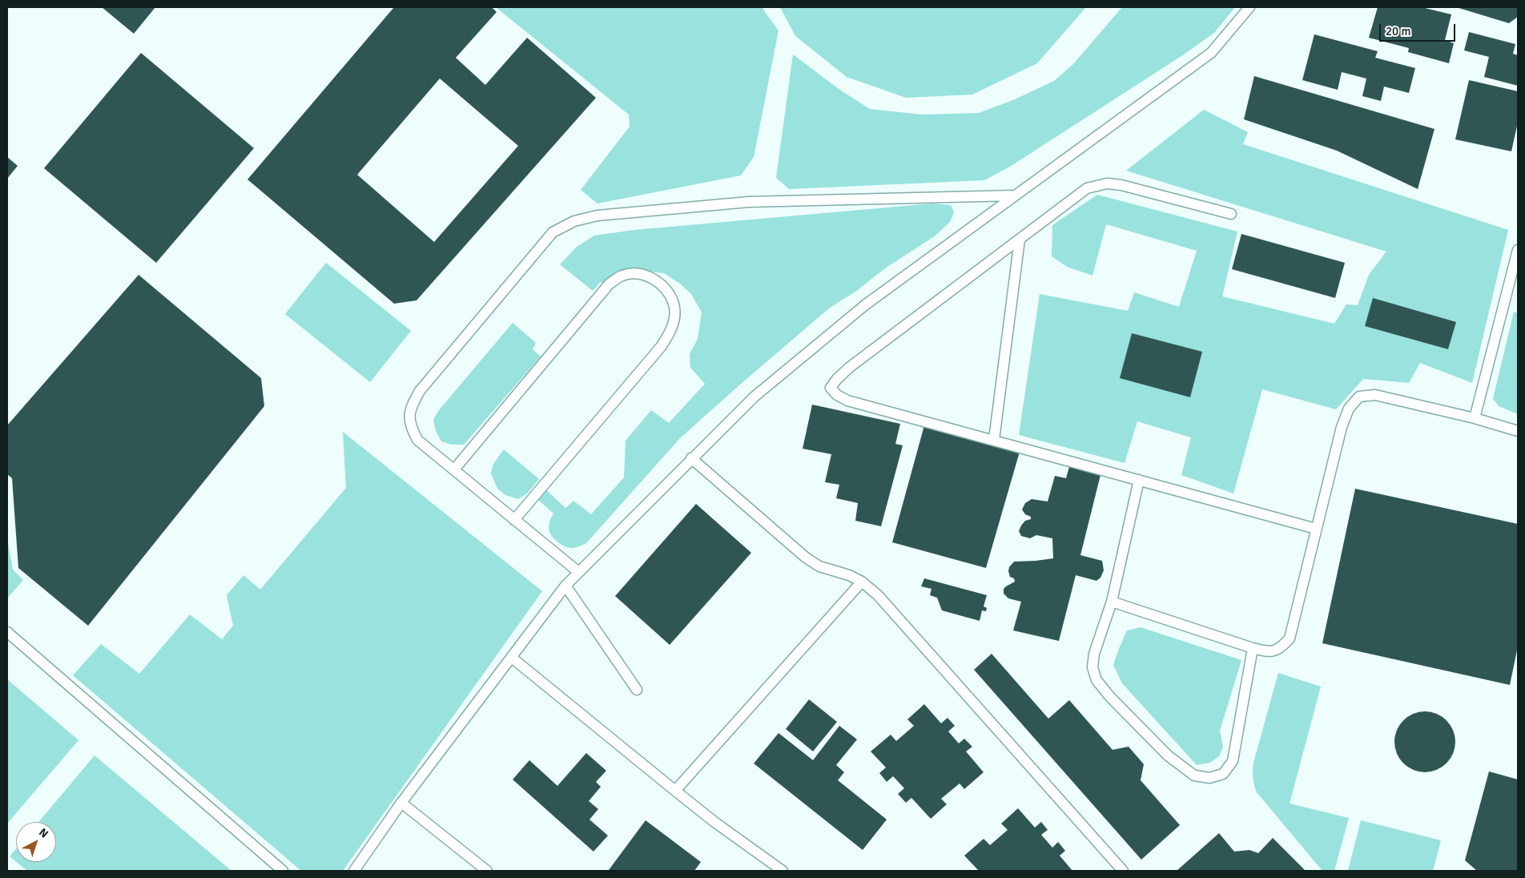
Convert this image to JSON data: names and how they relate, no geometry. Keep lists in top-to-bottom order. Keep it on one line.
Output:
{"scale_bar":"20 m","north":"top right"}
